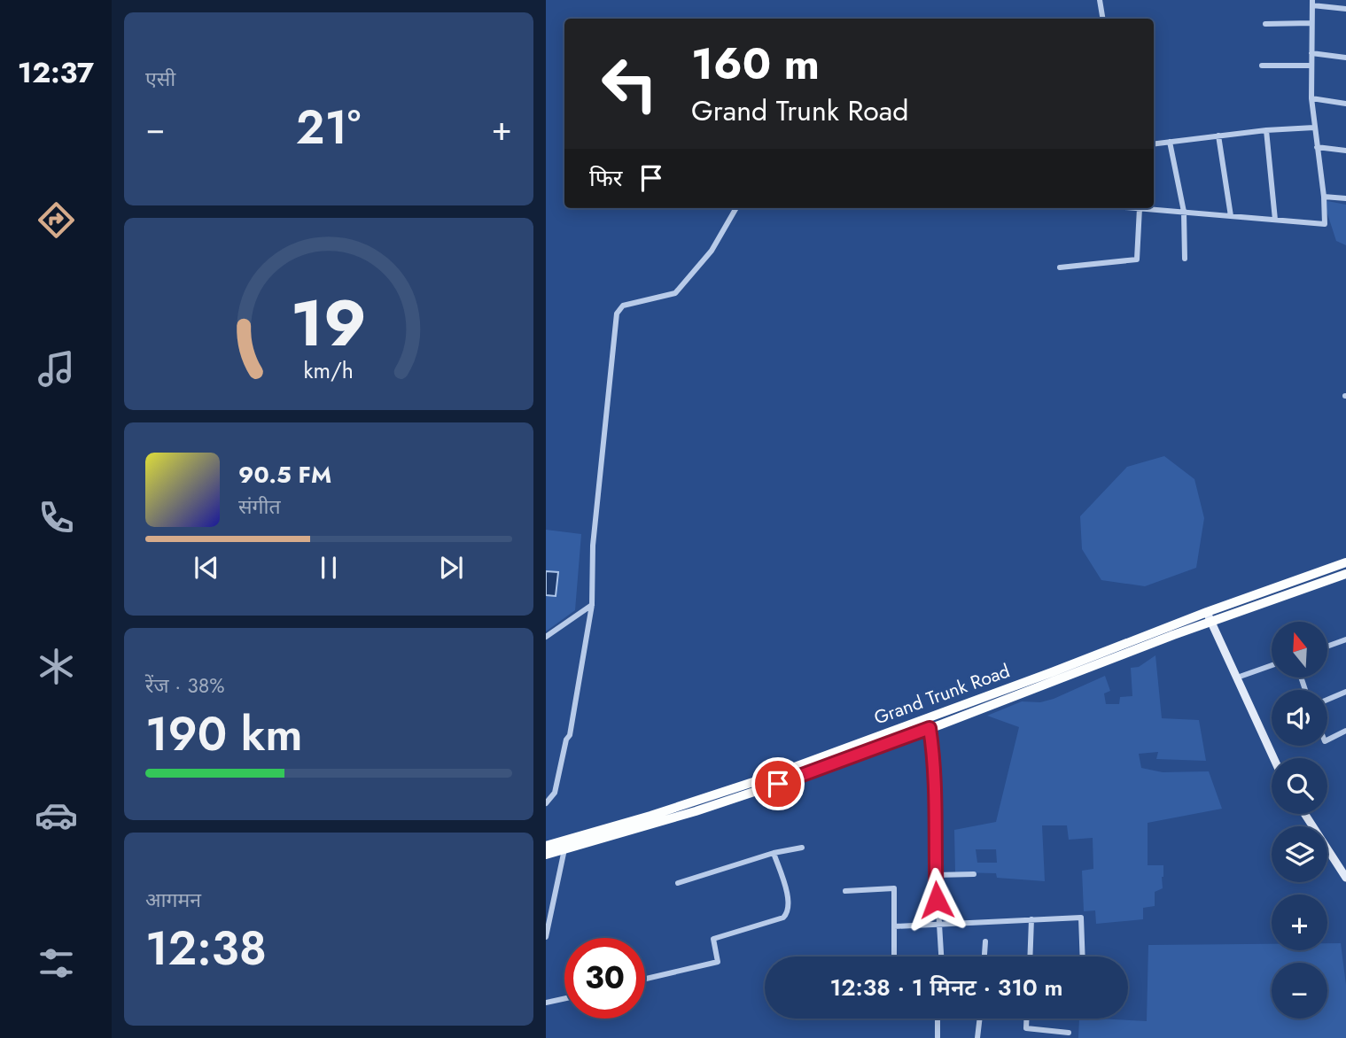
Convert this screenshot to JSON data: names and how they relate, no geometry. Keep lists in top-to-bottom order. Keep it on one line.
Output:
{"streets":{"highway":["Grand Trunk Road"]},"north":"top","page":{"tabs":"12:37","tile":["एसी",["रेंज · 38%","190 km"],["आगमन","12:38"]],"turn":["160 m","Grand Trunk Road"],"heat":["−","21°","+"],"then":"फिर","song":["90.5 FM","संगीत"],"map_buttons":["+","−"],"limit":"30","trip":"12:38 · 1 मिनट · 310 m","gauge":["19","km/h"]}}
